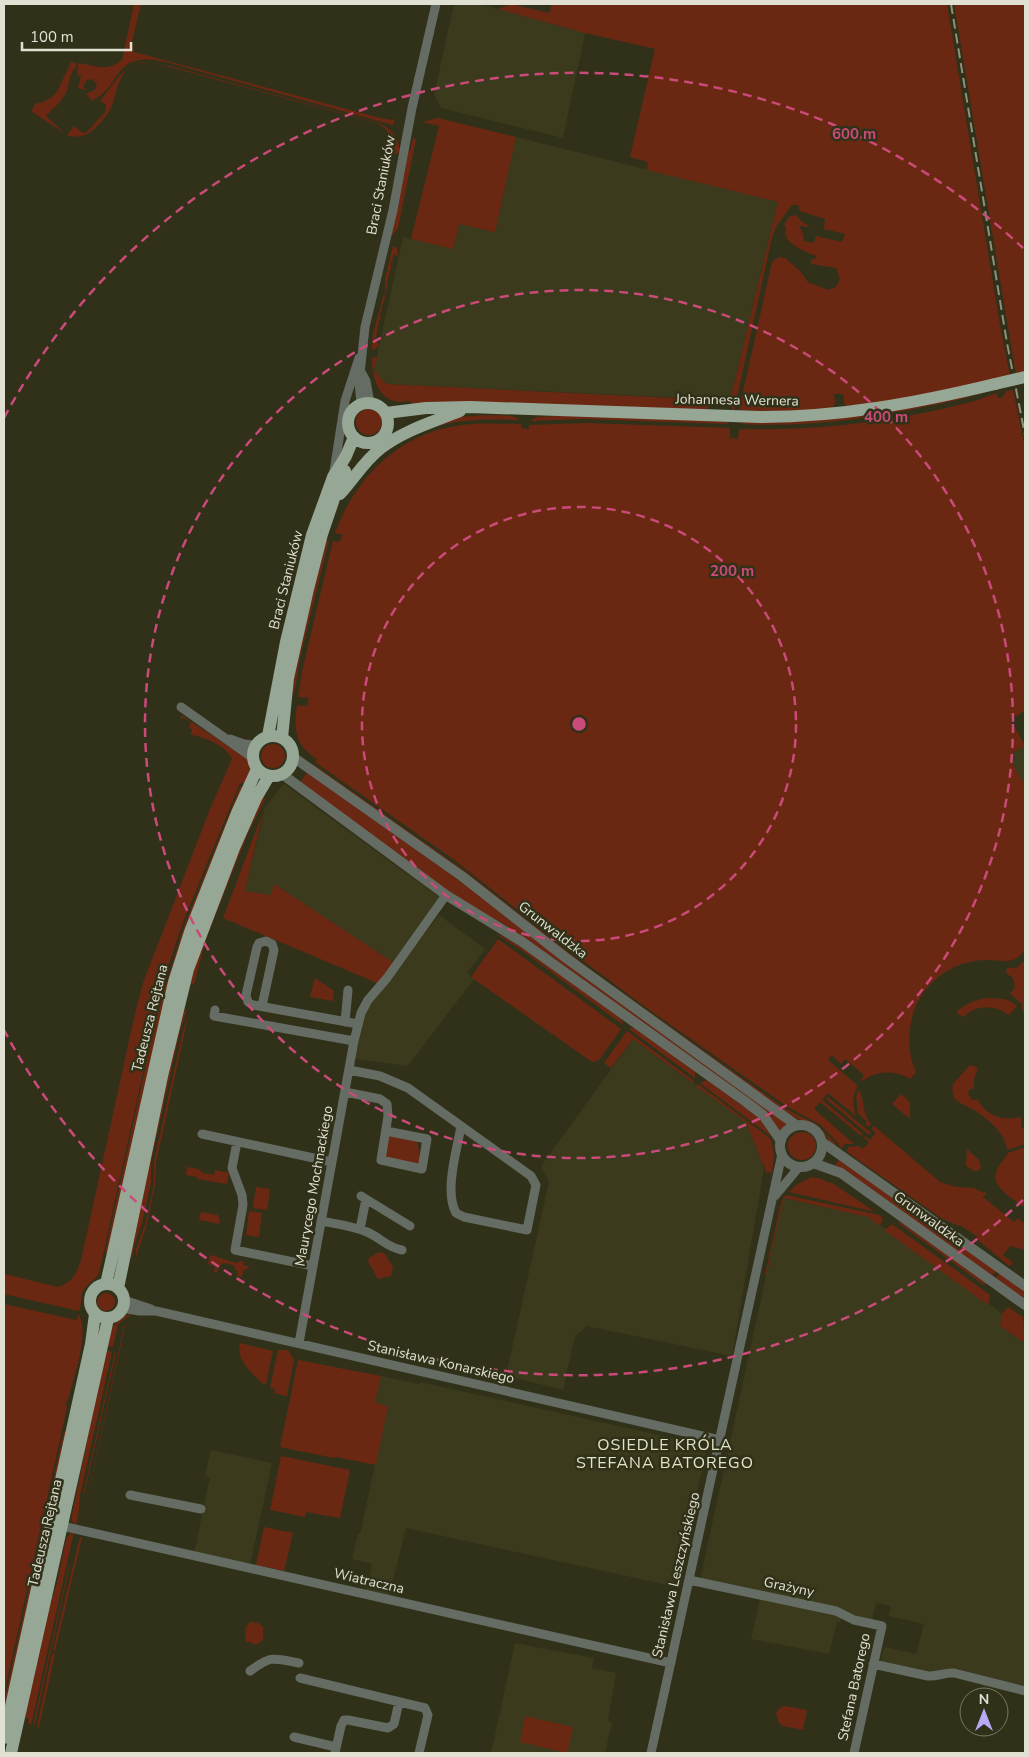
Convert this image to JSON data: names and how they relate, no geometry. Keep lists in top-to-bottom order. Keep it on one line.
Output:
{"streets":{"main road":["Braci Staniuków","Johannesa Wernera","Tadeusza Rejtana"],"street":["Grunwaldzka","Maurycego Mochnackiego","Stanisława Konarskiego","Stanisława Leszczyńskiego","Wiatraczna","Grażyny","Stefana Batorego"]},"crossings":[["Braci Staniuków","Johannesa Wernera"],["Braci Staniuków","Grunwaldzka"],["Braci Staniuków","Tadeusza Rejtana"],["Grunwaldzka","Tadeusza Rejtana"],["Grunwaldzka","Maurycego Mochnackiego"],["Grunwaldzka","Stanisława Leszczyńskiego"],["Tadeusza Rejtana","Stanisława Konarskiego"],["Tadeusza Rejtana","Wiatraczna"],["Maurycego Mochnackiego","Stanisława Konarskiego"],["Stanisława Konarskiego","Stanisława Leszczyńskiego"],["Stanisława Leszczyńskiego","Wiatraczna"],["Stanisława Leszczyńskiego","Grażyny"],["Grażyny","Stefana Batorego"]],"districts":["OSIEDLE KRÓLA STEFANA BATOREGO"],"scale_bar":"100 m","north":"top","rings":["600 m","400 m","200 m"]}
